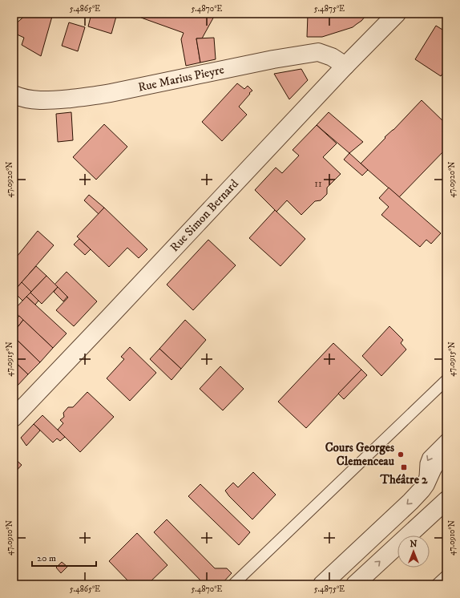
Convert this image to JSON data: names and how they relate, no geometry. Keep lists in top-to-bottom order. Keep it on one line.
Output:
{"streets":{"street":["Rue Marius Pieyre","Rue Simon Bernard"]},"crossings":[["Rue Marius Pieyre","Rue Simon Bernard"]],"places":{"other":["Cours Georges Clemenceau"],"transit":["Théâtre 2"]},"house_numbers":["11"],"scale_bar":"20 m","north":"top","coordinates":["5.4865°E","5.4870°E","5.4875°E","47.0920°N","47.0915°N","47.0910°N"]}
